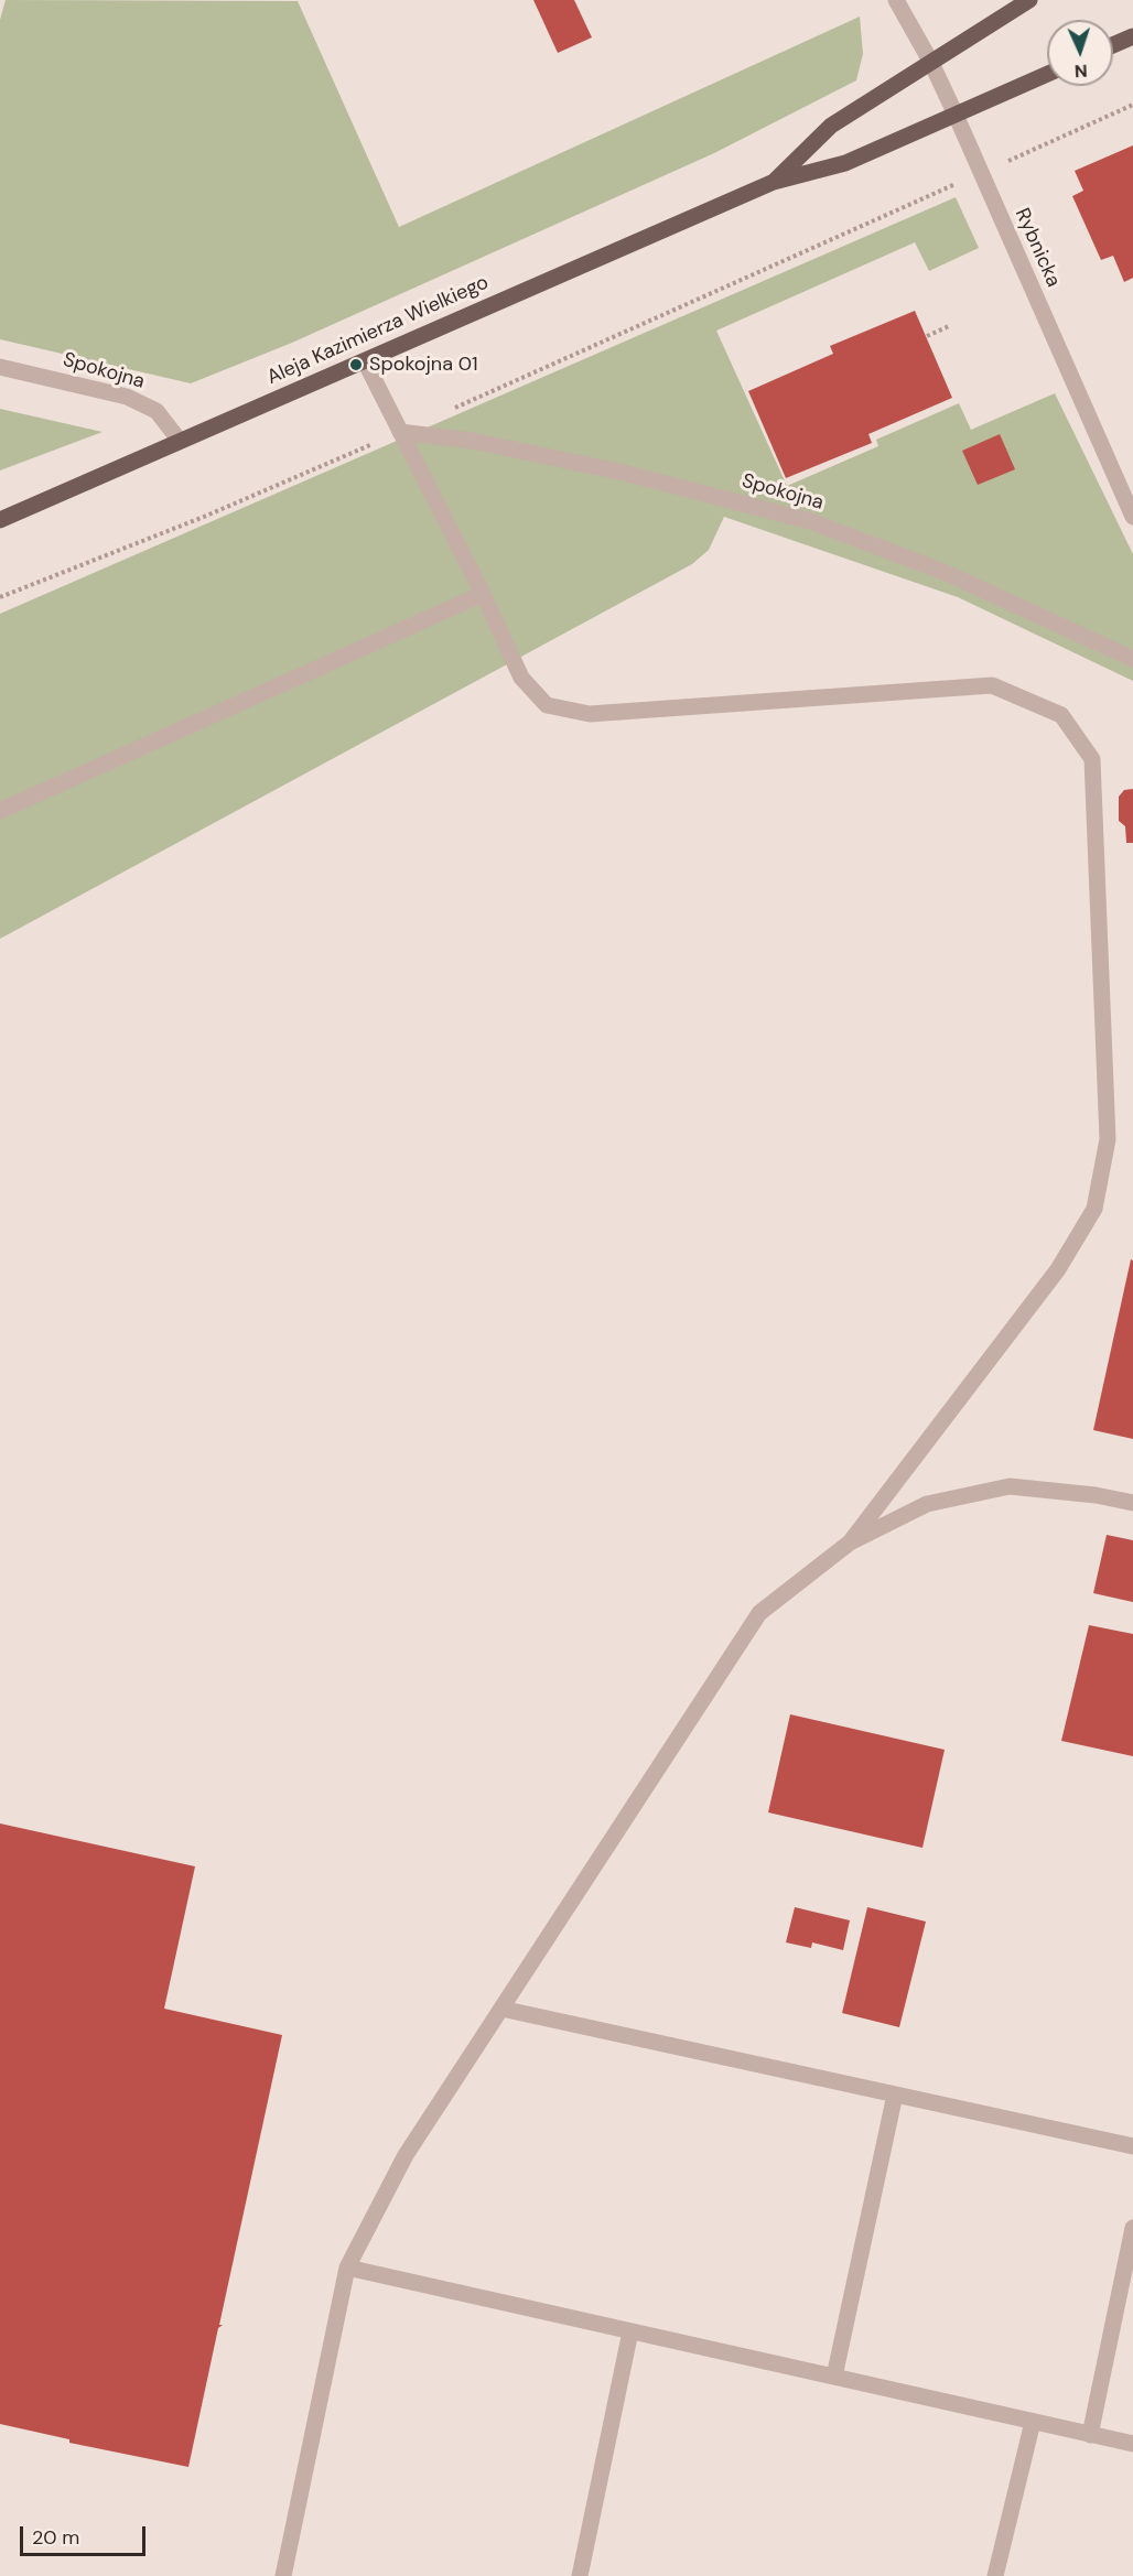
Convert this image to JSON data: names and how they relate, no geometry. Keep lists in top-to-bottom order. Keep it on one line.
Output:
{"streets":{"main road":["Aleja Kazimierza Wielkiego"],"street":["Rybnicka","Spokojna"]},"crossings":[["Rybnicka","Aleja Kazimierza Wielkiego"],["Aleja Kazimierza Wielkiego","Spokojna"]],"places":["Spokojna 01"],"scale_bar":"20 m","north":"bottom"}
